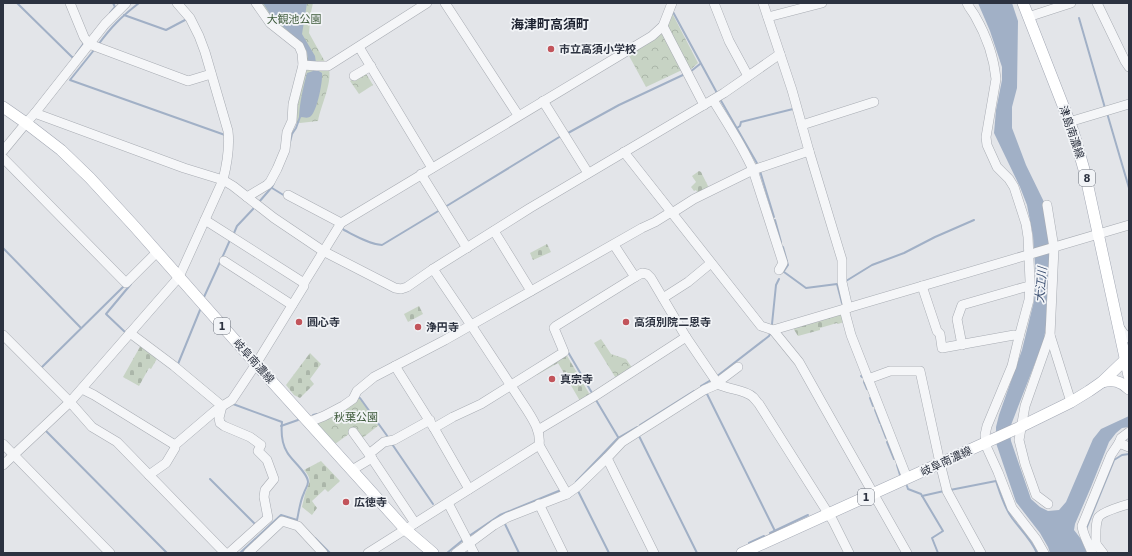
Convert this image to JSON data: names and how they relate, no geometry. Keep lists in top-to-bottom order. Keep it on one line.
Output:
{"streets":{"main road":["津島南濃線","8","1","岐阜南濃線"]},"crossings":[["津島南濃線","岐阜南濃線"]],"districts":["海津町高須町"],"water":["大江川"],"parks":["大観池公園","秋葉公園"],"places":["市立高須小学校","圓心寺","高須別院二恩寺","浄円寺","真宗寺","広徳寺"]}
